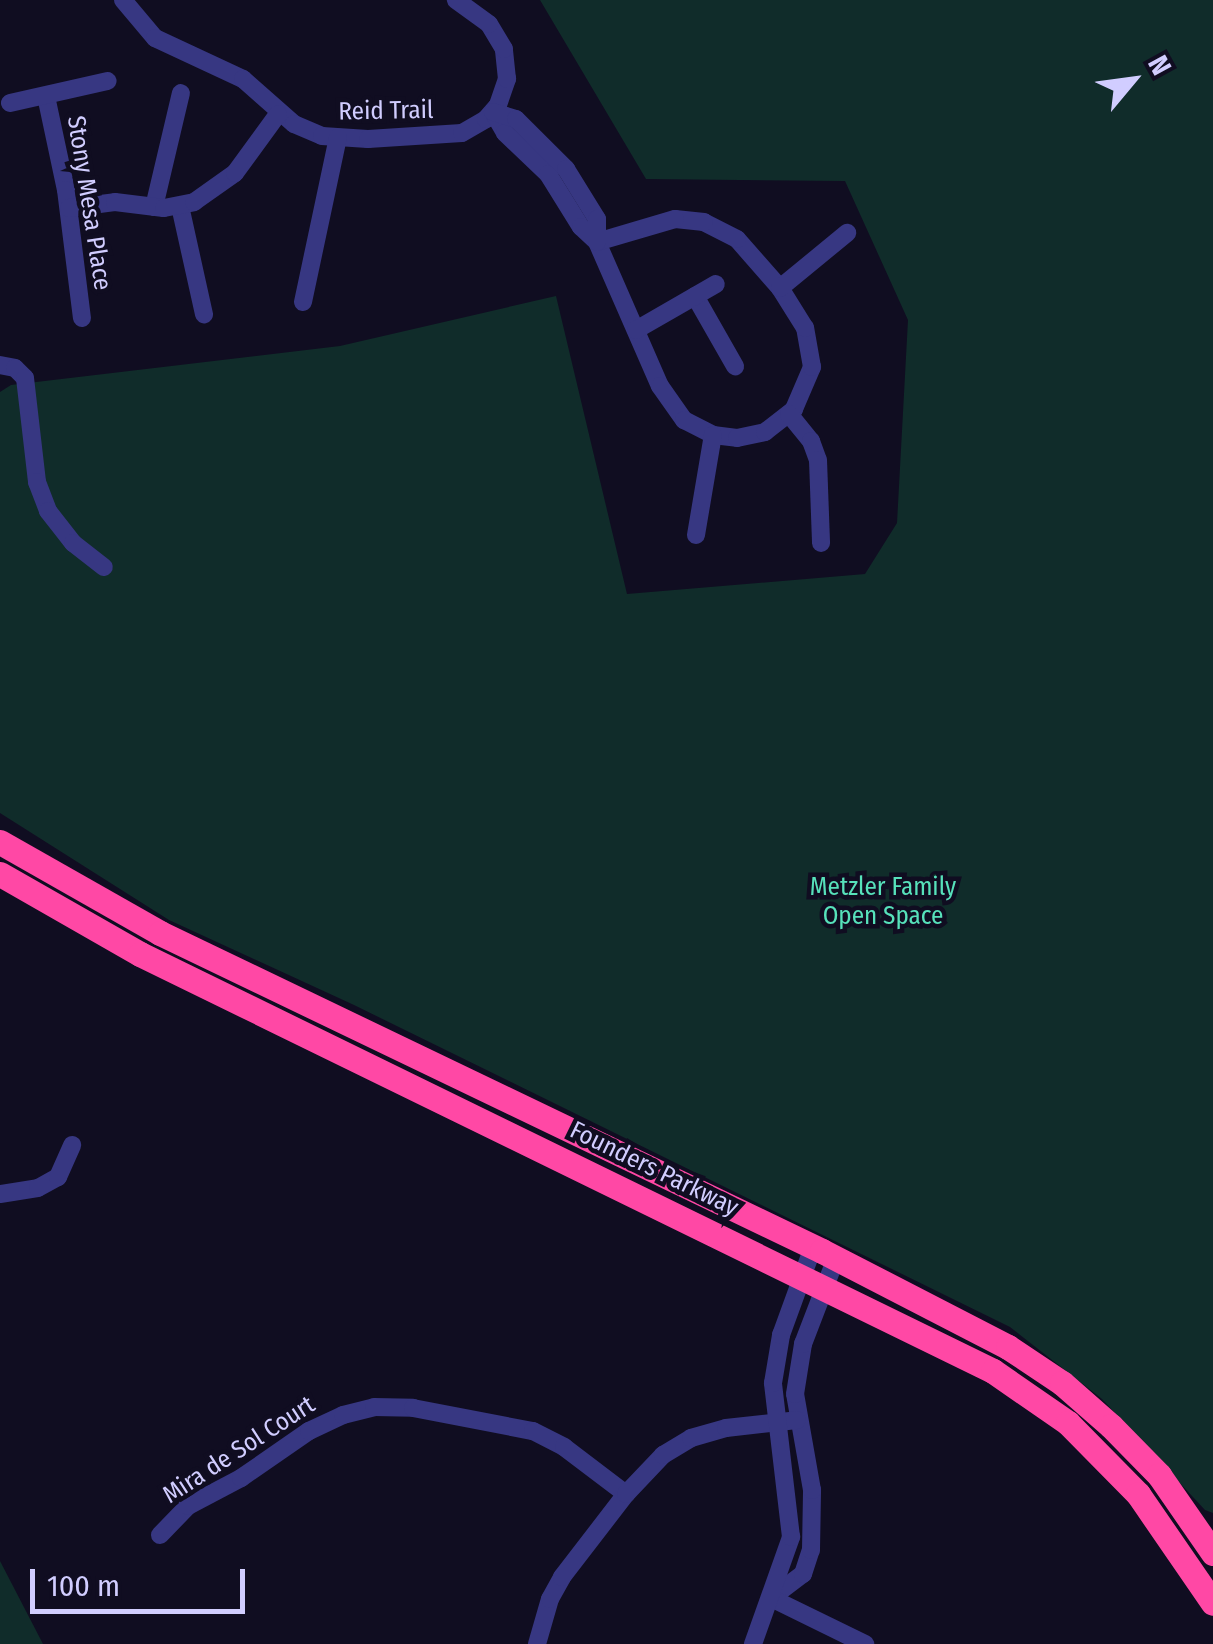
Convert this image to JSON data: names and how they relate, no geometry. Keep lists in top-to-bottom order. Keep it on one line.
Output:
{"streets":{"highway":["Founders Parkway"],"street":["Reid Trail","Stony Mesa Place","Mira de Sol Court"]},"parks":["Metzler Family Open Space"],"scale_bar":"100 m","north":"top right"}
